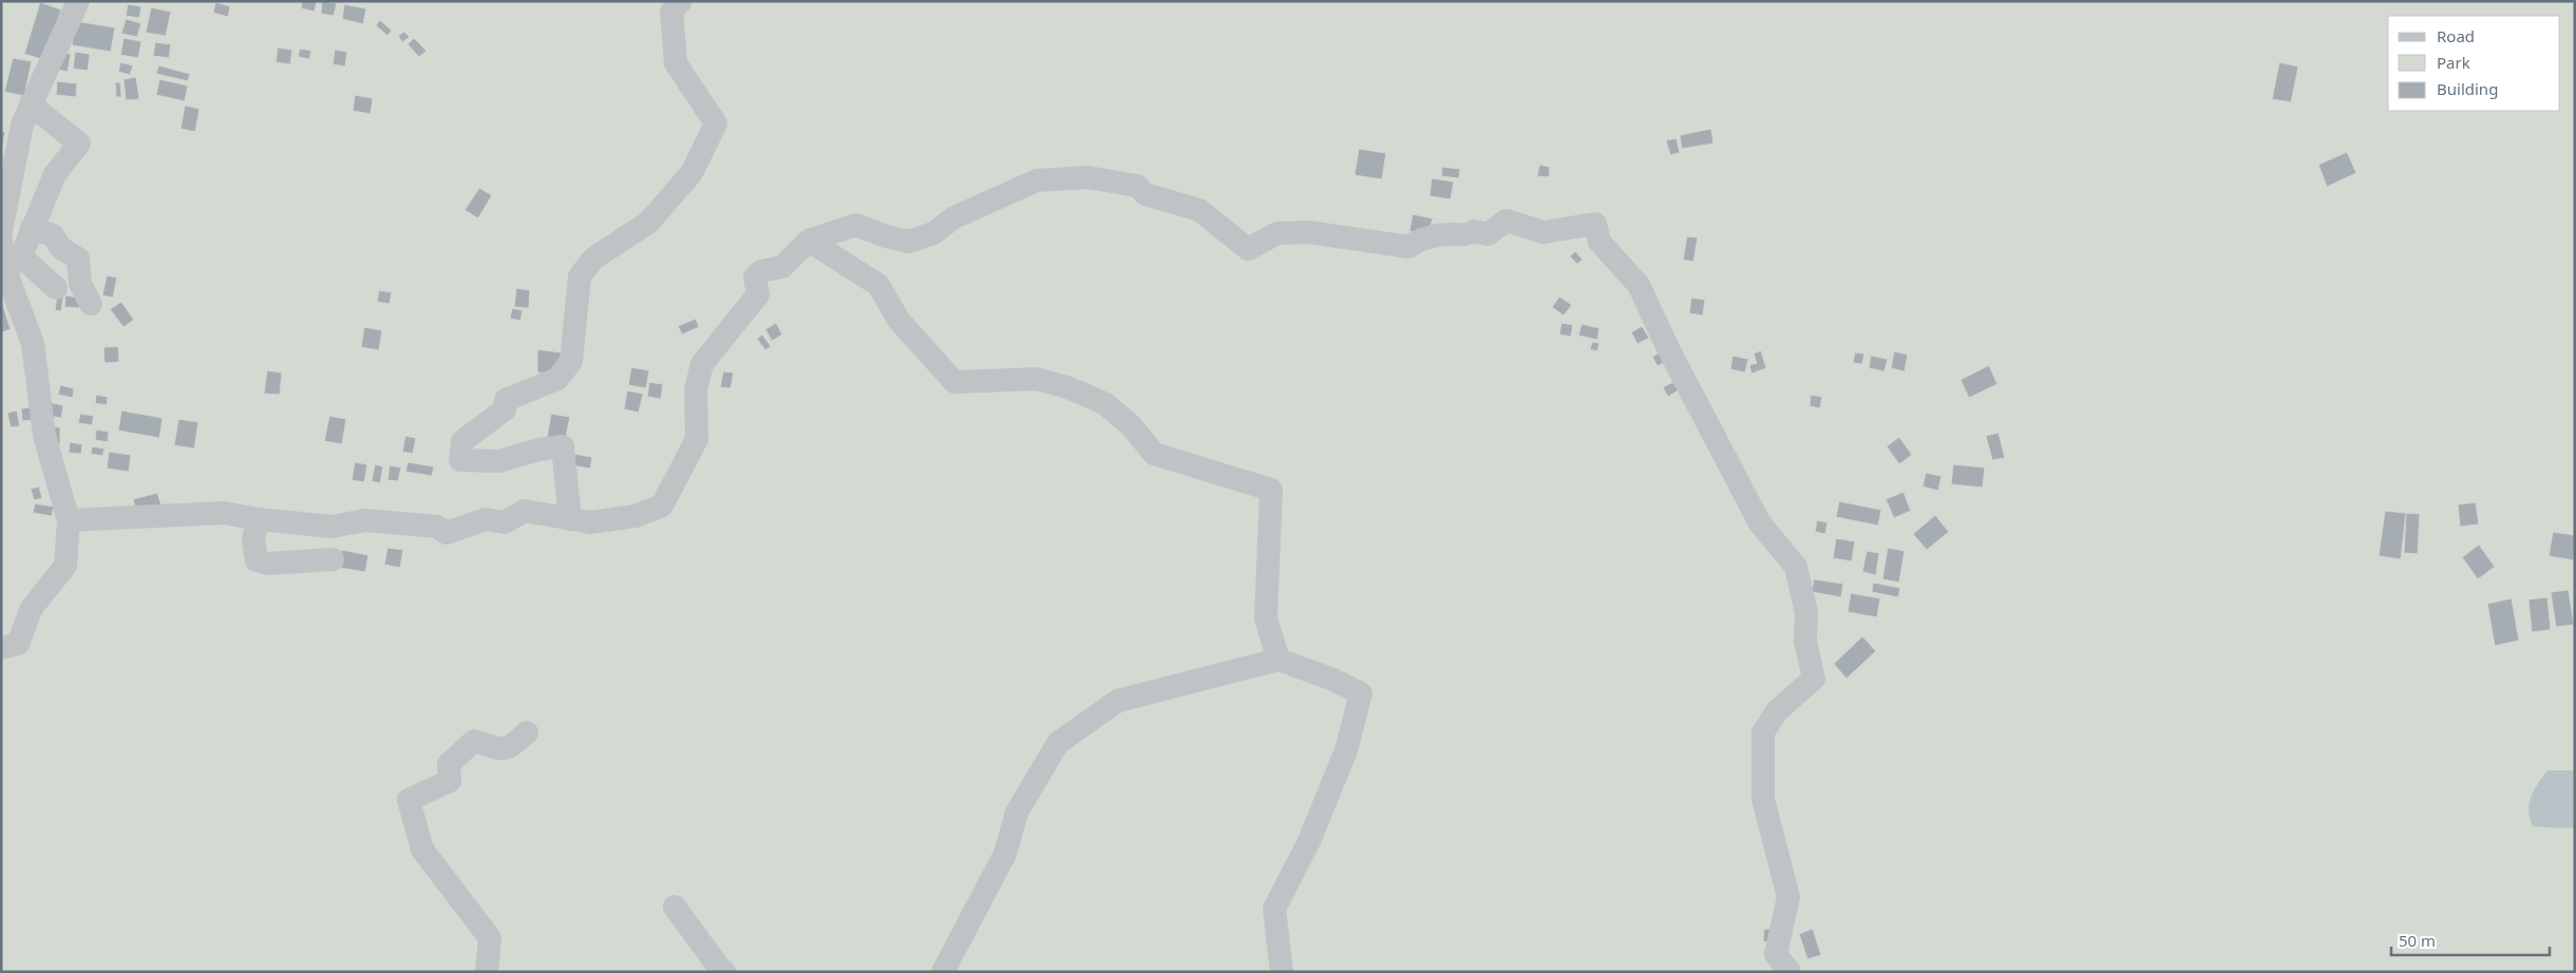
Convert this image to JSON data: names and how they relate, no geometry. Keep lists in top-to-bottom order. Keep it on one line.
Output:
{"legend":["Road","Park","Building"],"scale_bar":"50 m"}
